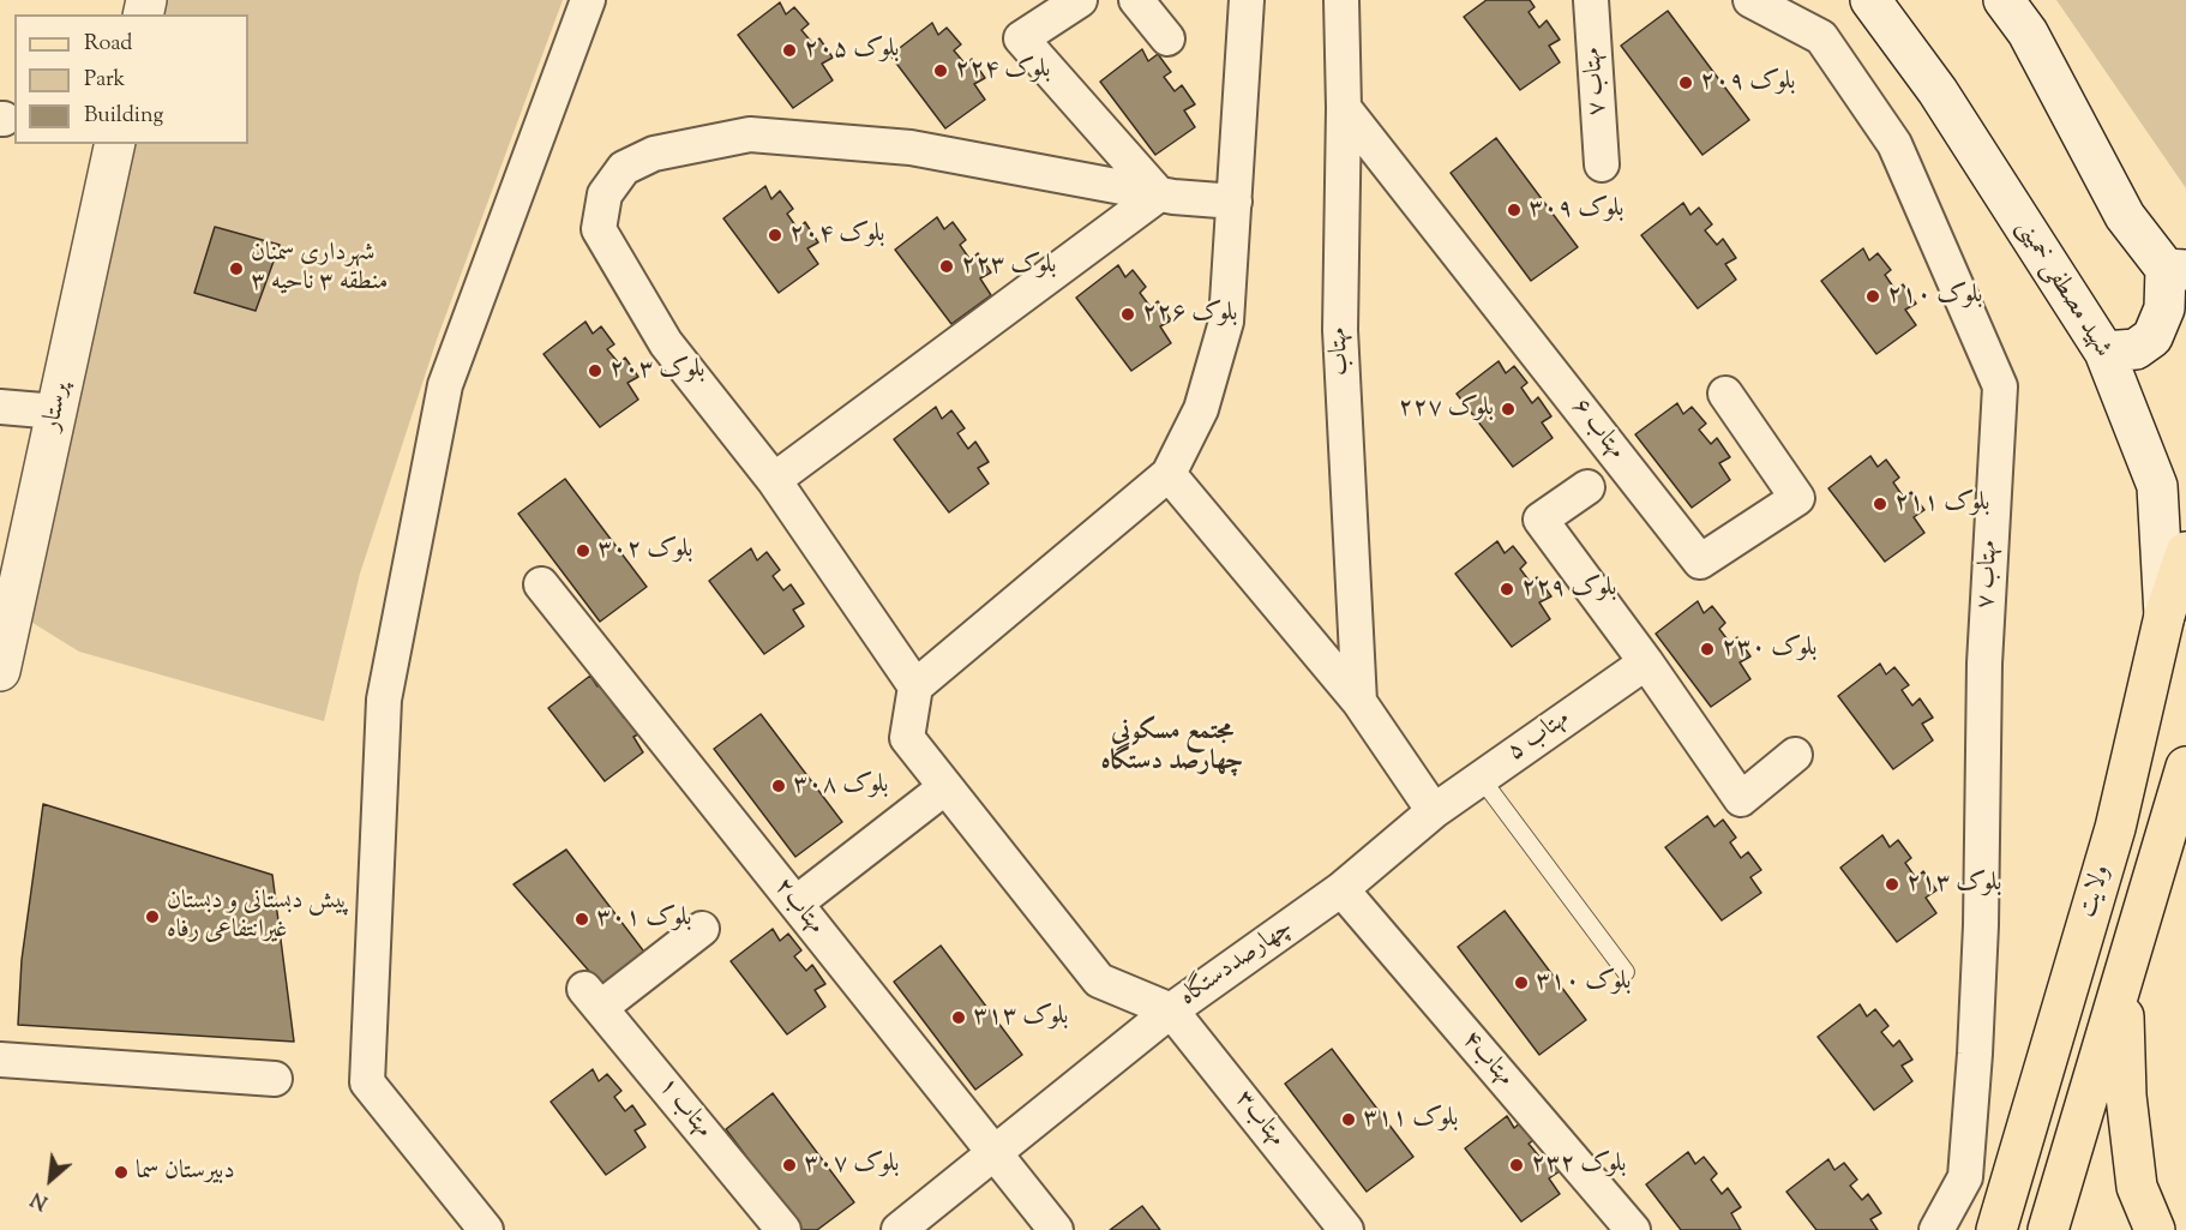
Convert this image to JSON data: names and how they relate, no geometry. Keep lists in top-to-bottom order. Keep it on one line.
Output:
{"streets":{"main road":["شهید مصطفی خمینی","پرستار","ولایت"],"street":["مهتاب ۷","مهتاب","مهتاب ۶","مهتاب ۵","مهتاب۲","چهارصددستگاه","مهتاب۴","مهتاب ۱","مهتاب۳"]},"crossings":[["شهید مصطفی خمینی","ولایت"],["مهتاب","مهتاب ۶"],["مهتاب ۵","چهارصددستگاه"],["چهارصددستگاه","مهتاب۴"],["چهارصددستگاه","مهتاب۳"]],"districts":["مجتمع مسکونی چهارصد دستگاه"],"places":["بلوک ۲۰۵","بلوک ۲۲۴","بلوک ۲۰۹","بلوک ۳۰۹","بلوک ۲۰۴","بلوک ۲۲۳","شهرداری سمنان منطقه ۳ ناحیه ۳","بلوک ۲۱۰","بلوک ۲۲۶","بلوک ۲۰۳","بلوک ۲۲۷","بلوک ۲۱۱","بلوک ۳۰۲","بلوک ۲۲۹","بلوک ۲۳۰","بلوک ۳۰۸","بلوک ۲۱۳","پیش دبستانی و دبستان غیرانتفاعی رفاه","بلوک ۳۰۱","بلوک ۳۱۰","بلوک ۳۱۳","بلوک ۳۱۱","بلوک ۳۰۷","بلوک ۲۳۲","دبیرستان سما"],"legend":["Road","Park","Building"],"north":"bottom left"}
